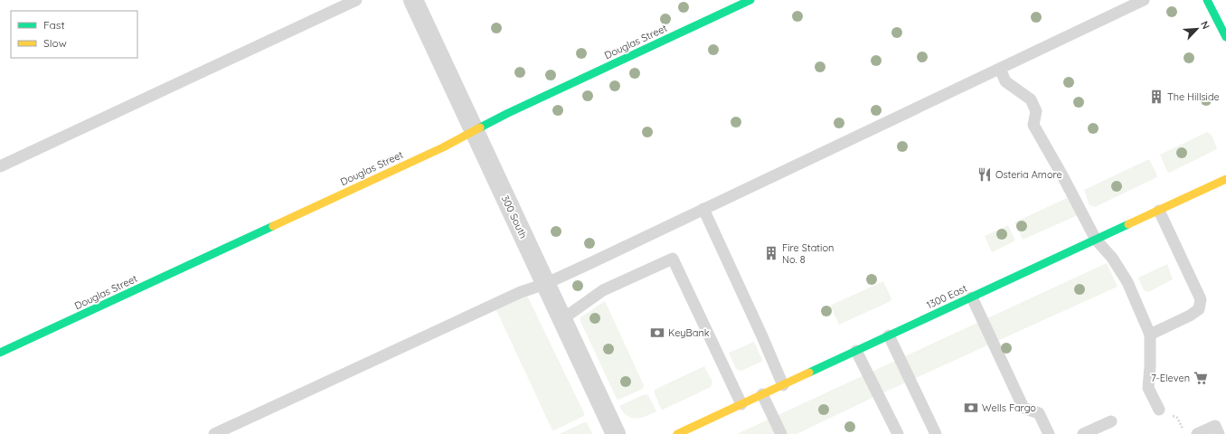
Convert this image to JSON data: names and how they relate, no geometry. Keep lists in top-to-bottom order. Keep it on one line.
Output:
{"streets":{"street":["Douglas Street","300 South","1300 East"]},"crossings":[["Douglas Street","300 South"]],"places":{"building":["The Hillside","Fire Station No. 8"],"restaurant":["Osteria Amore"],"bank":["KeyBank","Wells Fargo"],"supermarket":["7-Eleven"]},"legend":["Fast","Slow"],"north":"top right"}
